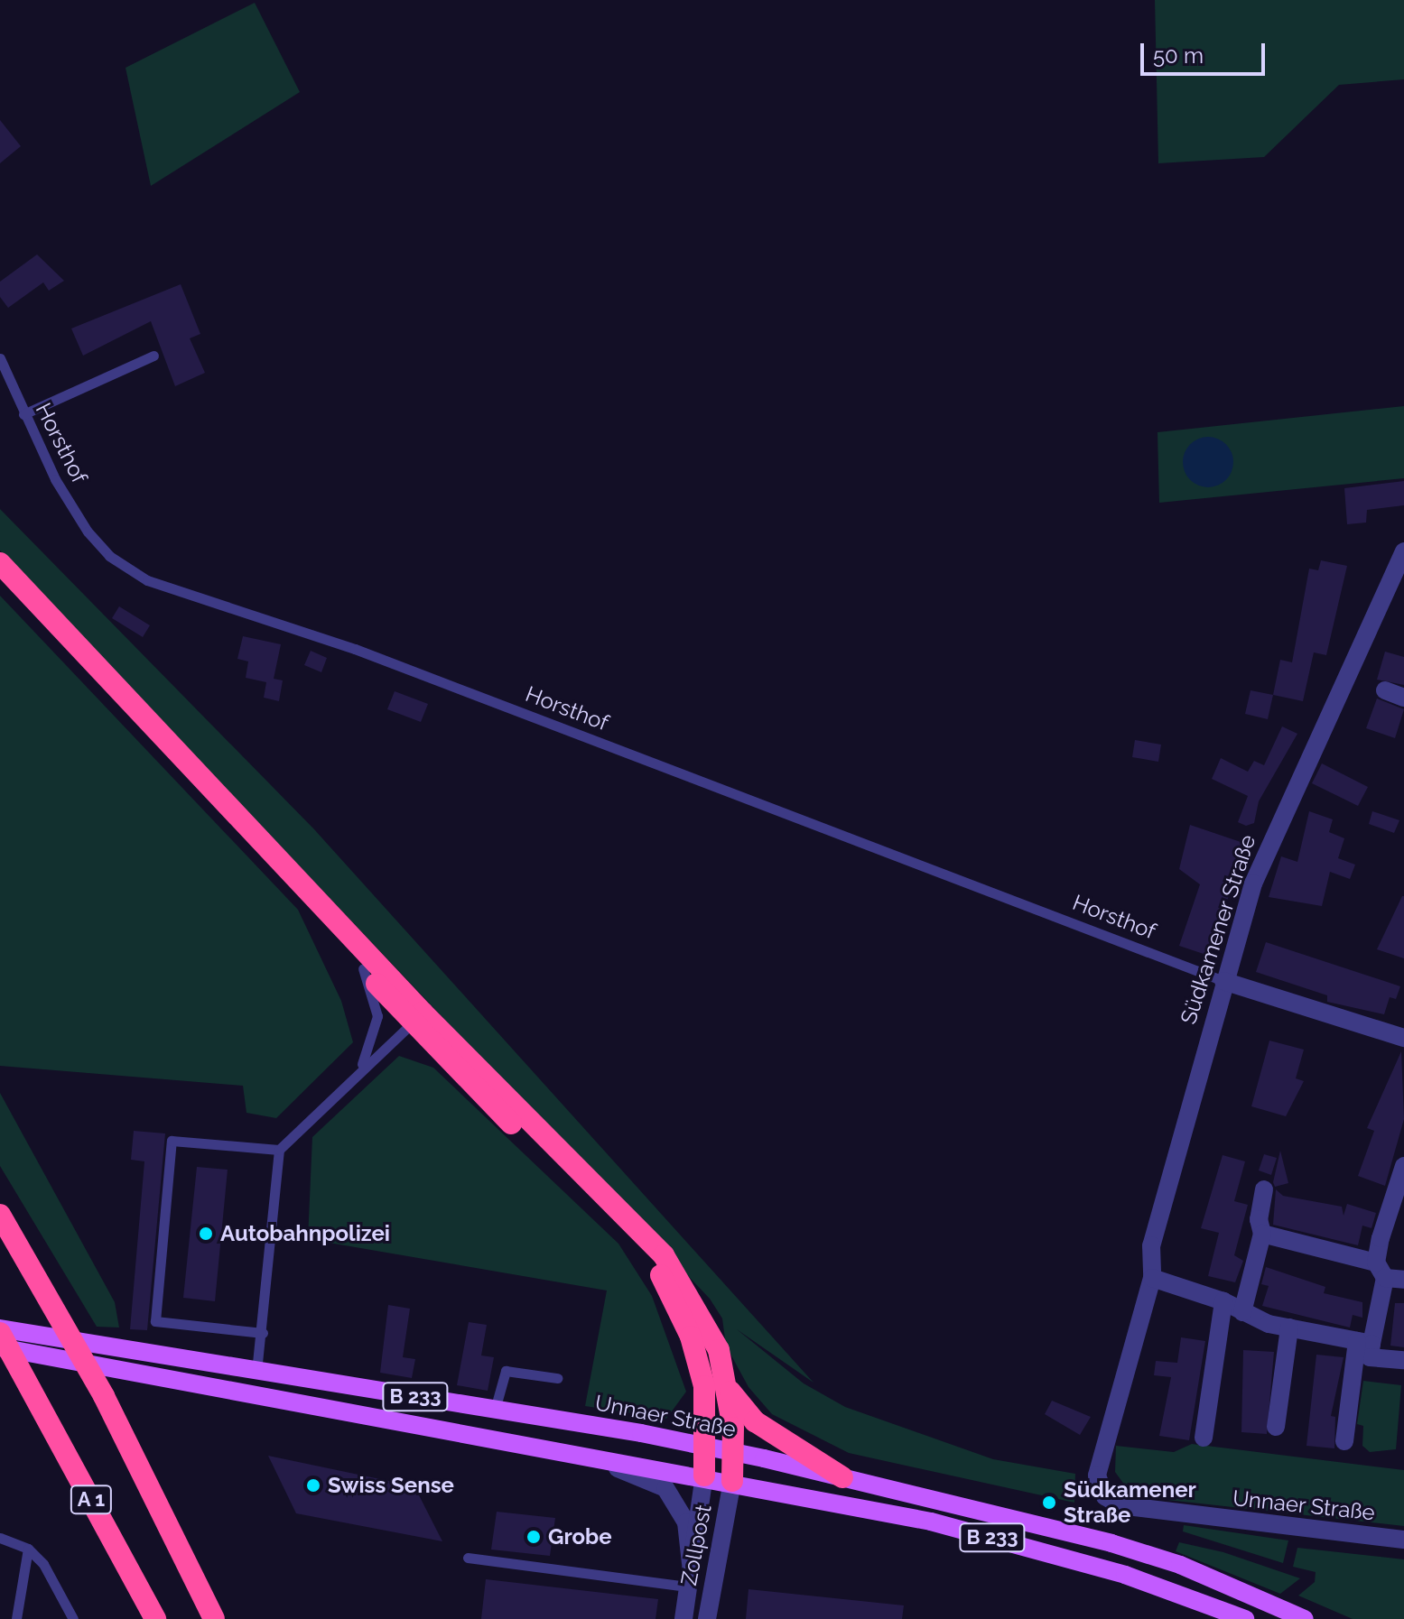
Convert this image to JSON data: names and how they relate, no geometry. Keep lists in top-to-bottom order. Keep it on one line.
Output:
{"streets":{"highway":["A 1"],"main road":["B 233","Unnaer Straße"],"street":["Südkamener Straße","Zollpost"],"lane":["Horsthof"]},"crossings":[["Horsthof","Südkamener Straße"],["Südkamener Straße","Unnaer Straße"],["B 233","Zollpost"],["Unnaer Straße","A 1"]],"places":["Autobahnpolizei","Swiss Sense","Südkamener Straße","Grobe"],"scale_bar":"50 m"}
